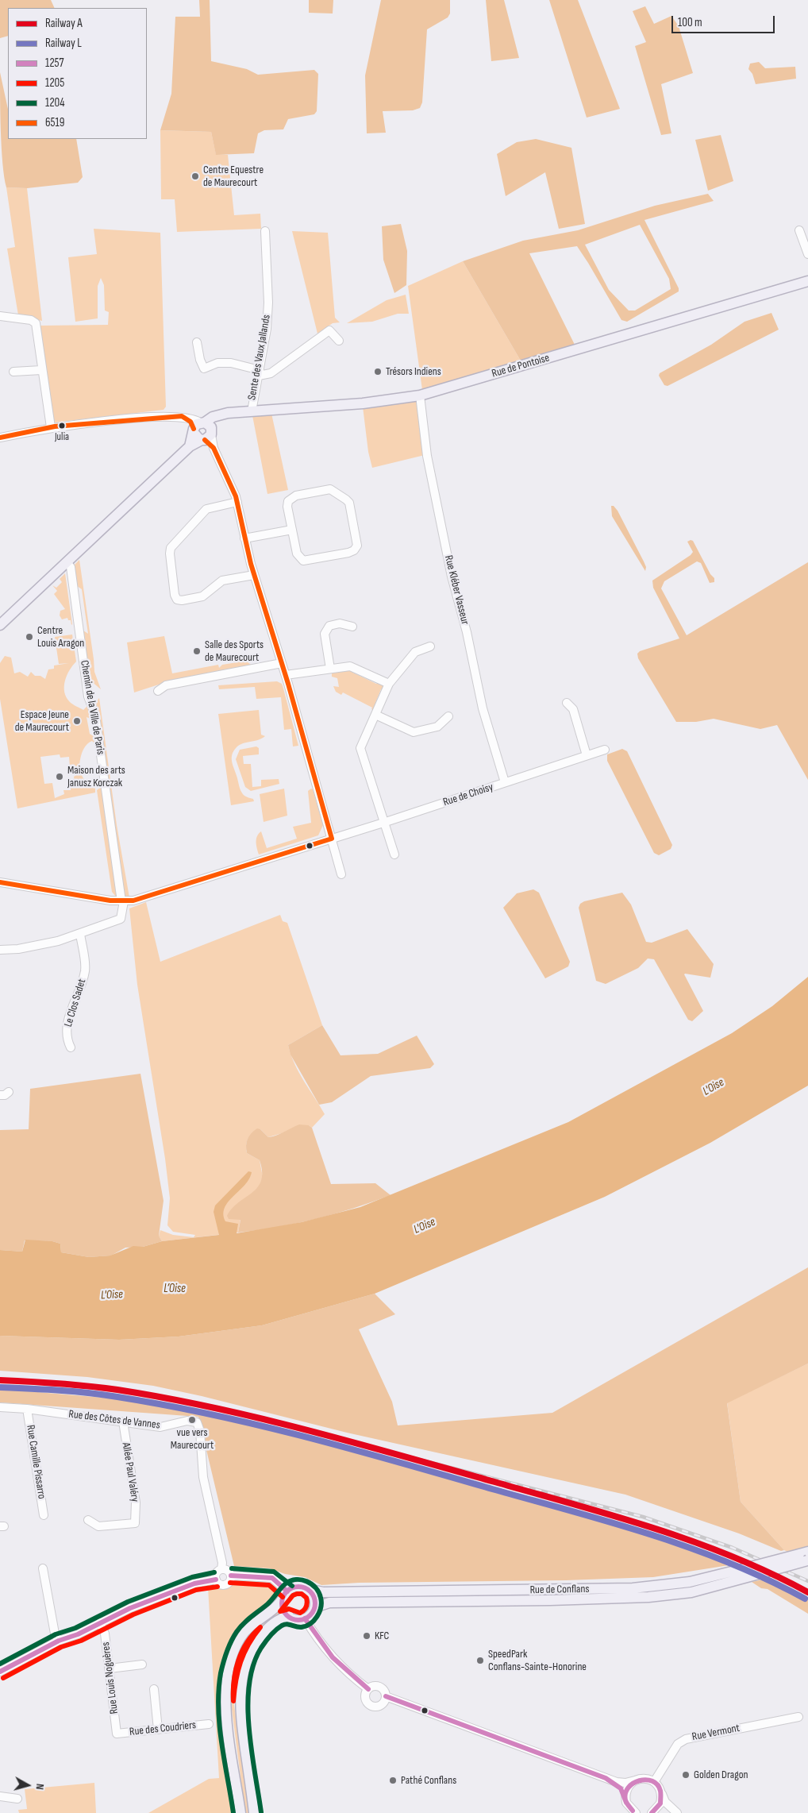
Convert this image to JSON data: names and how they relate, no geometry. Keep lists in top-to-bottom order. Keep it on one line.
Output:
{"streets":{"main road":["Rue de Pontoise","Rue de Conflans"],"street":["Sente des Vaux Jallands","Rue Kléber Vasseur","Chemin de la Ville de Paris","Rue de Choisy","Le Clos Sadet","Rue des Côtes de Vannes","Rue Camille Pissarro","Allée Paul Valéry","Rue Louis Noguères","Rue des Coudriers","Rue Vermont"]},"crossings":[["Sente des Vaux Jallands","Rue de Pontoise"],["Rue de Pontoise","Rue Kléber Vasseur"],["Rue Kléber Vasseur","Rue de Choisy"],["Chemin de la Ville de Paris","Rue de Choisy"],["Chemin de la Ville de Paris","Le Clos Sadet"],["Rue des Côtes de Vannes","Rue Camille Pissarro"],["Rue des Côtes de Vannes","Allée Paul Valéry"],["Rue Louis Noguères","Rue des Coudriers"]],"water":["L'Oise","L’Oise"],"places":["Centre Equestre de Maurecourt","Trésors Indiens","Julia","Centre Louis Aragon","Salle des Sports de Maurecourt","Espace Jeune de Maurecourt","Maison des arts Janusz Korczak","vue vers Maurecourt","KFC","SpeedPark Conflans-Sainte-Honorine","Golden Dragon","Pathé Conflans"],"lines":["transit line 6519","rail line A","rail line L","transit line 1204","transit line 1257","transit line 1205"],"legend":["Railway A","Railway L","1257","1205","1204","6519"],"scale_bar":"100 m","north":"right"}
